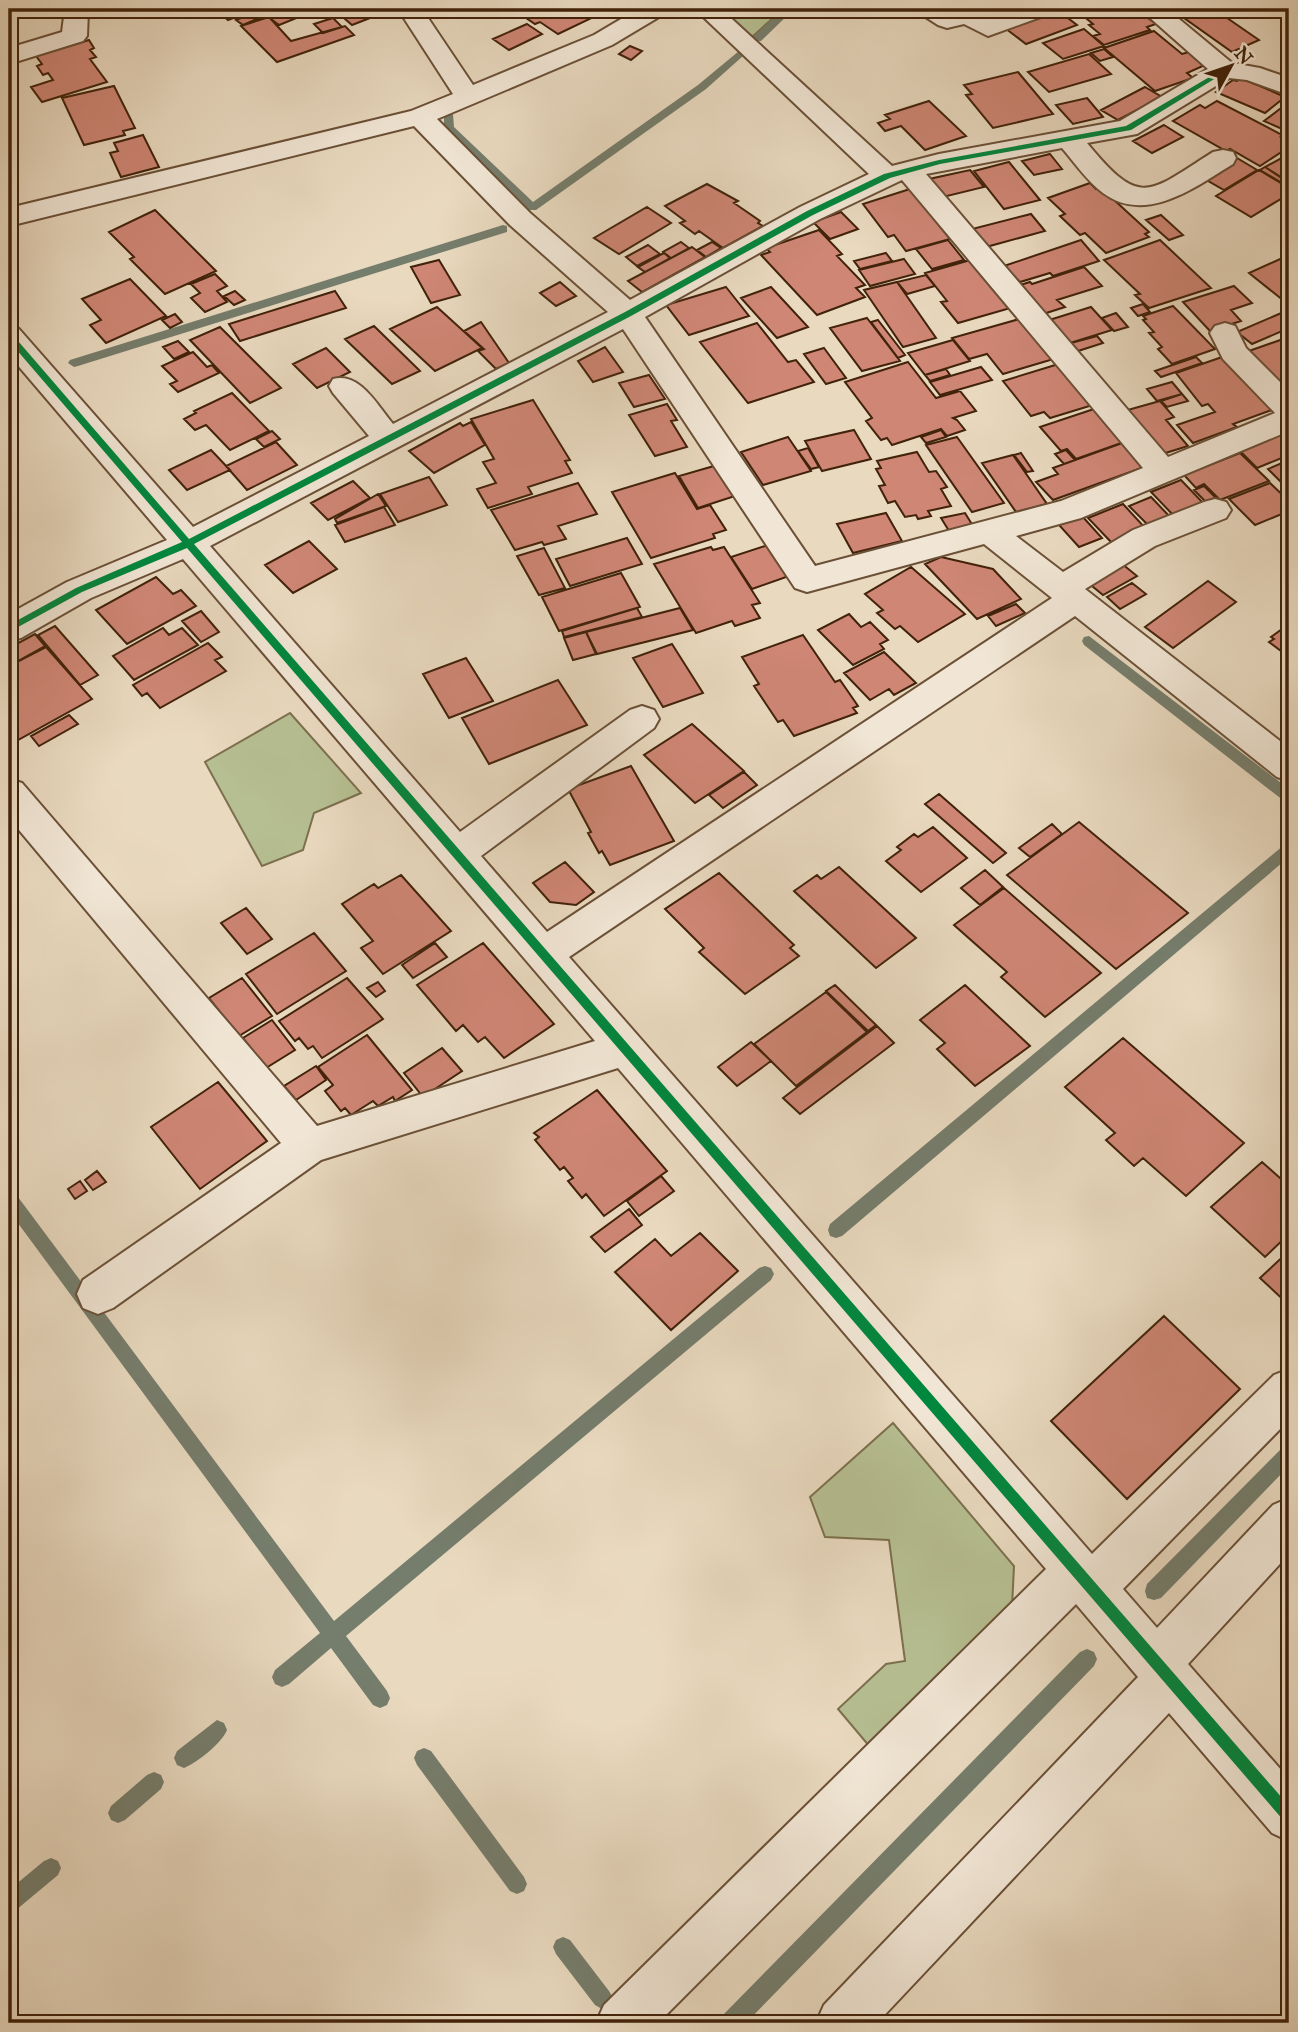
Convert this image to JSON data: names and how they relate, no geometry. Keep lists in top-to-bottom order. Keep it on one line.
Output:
{"north":"top right"}
